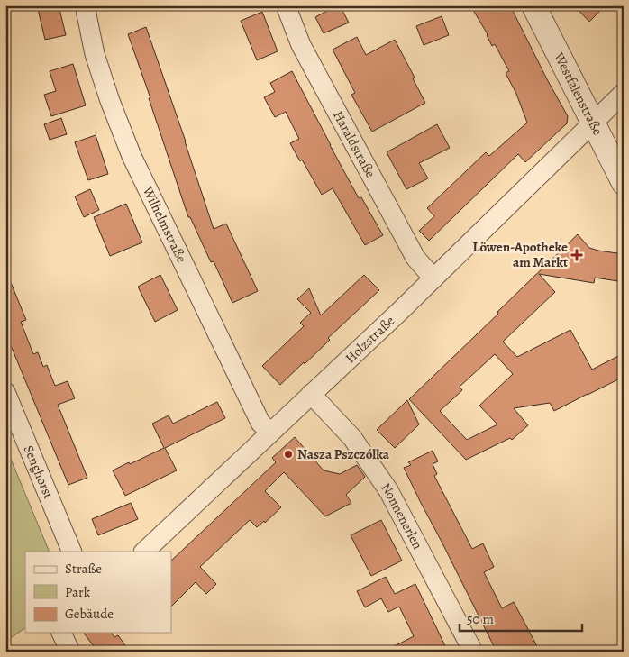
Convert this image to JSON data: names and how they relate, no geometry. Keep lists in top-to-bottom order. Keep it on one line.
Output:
{"streets":{"street":["Westfalenstraße","Haraldstraße","Wilhelmstraße","Holzstraße","Senghorst","Nonnenerlen"]},"crossings":[["Westfalenstraße","Holzstraße"],["Haraldstraße","Holzstraße"],["Wilhelmstraße","Holzstraße"],["Holzstraße","Nonnenerlen"]],"places":{"health":["Löwen-Apotheke am Markt"],"other":["Nasza Pszczólka"]},"legend":["Straße","Park","Gebäude"],"scale_bar":"50 m"}
